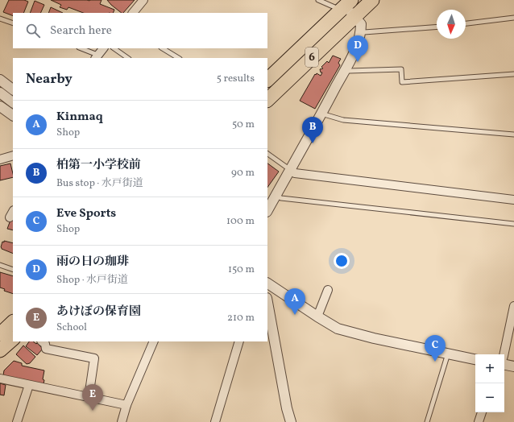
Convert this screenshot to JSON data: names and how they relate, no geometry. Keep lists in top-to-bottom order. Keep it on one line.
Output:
{"streets":{"highway":["6"]},"north":"bottom","page":{"search":"Search here","pins":["D","B","A","C","E"],"heading":["Nearby","5 results"],"list":[{"mark":"A","name":"Kinmaq","note":"Shop","value":"50 m"},{"mark":"B","name":"柏第一小学校前","note":"Bus stop · 水戸街道","value":"90 m"},{"mark":"C","name":"Eve Sports","note":"Shop","value":"100 m"},{"mark":"D","name":"雨の日の珈琲","note":"Shop · 水戸街道","value":"150 m"},{"mark":"E","name":"あけぼの保育園","note":"School","value":"210 m"}],"map_buttons":["+","−"]}}
